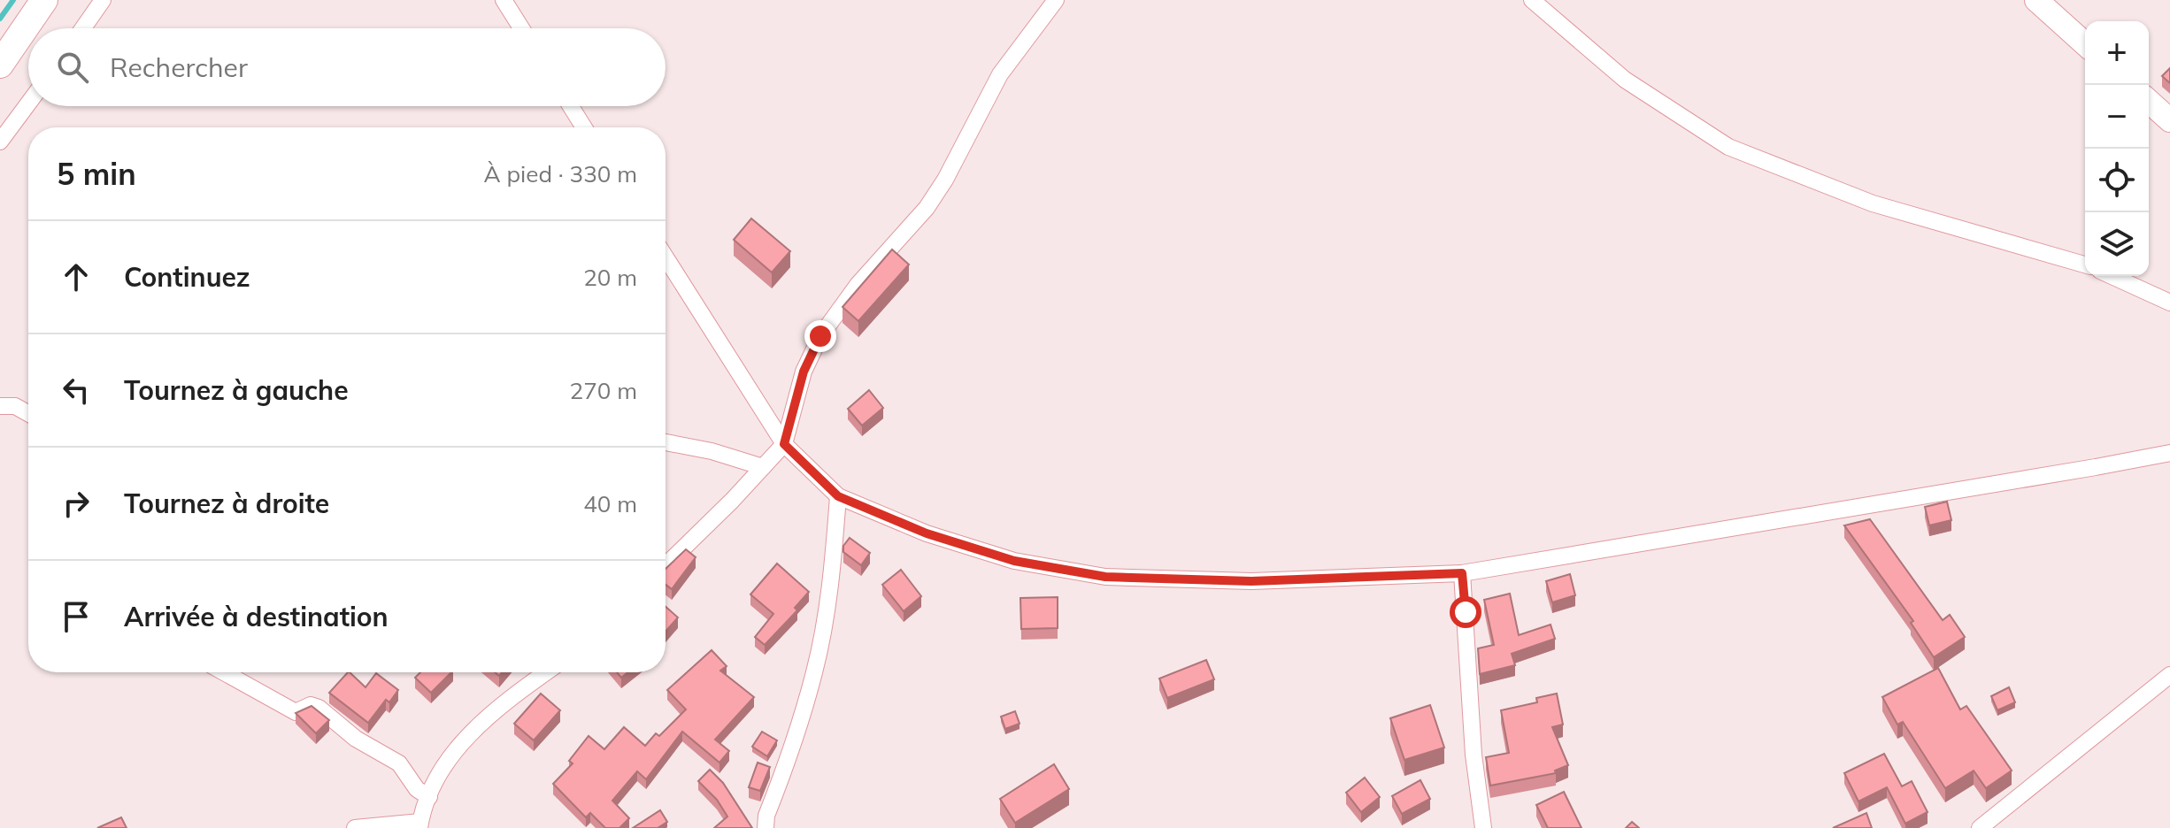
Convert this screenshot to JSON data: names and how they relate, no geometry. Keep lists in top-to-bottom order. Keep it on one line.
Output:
{"page":{"map_buttons":["+","−"],"search":"Rechercher","heading":["5 min","À pied · 330 m"],"list":[["Continuez","20 m"],["Tournez à gauche","270 m"],["Tournez à droite","40 m"],"Arrivée à destination"]}}
